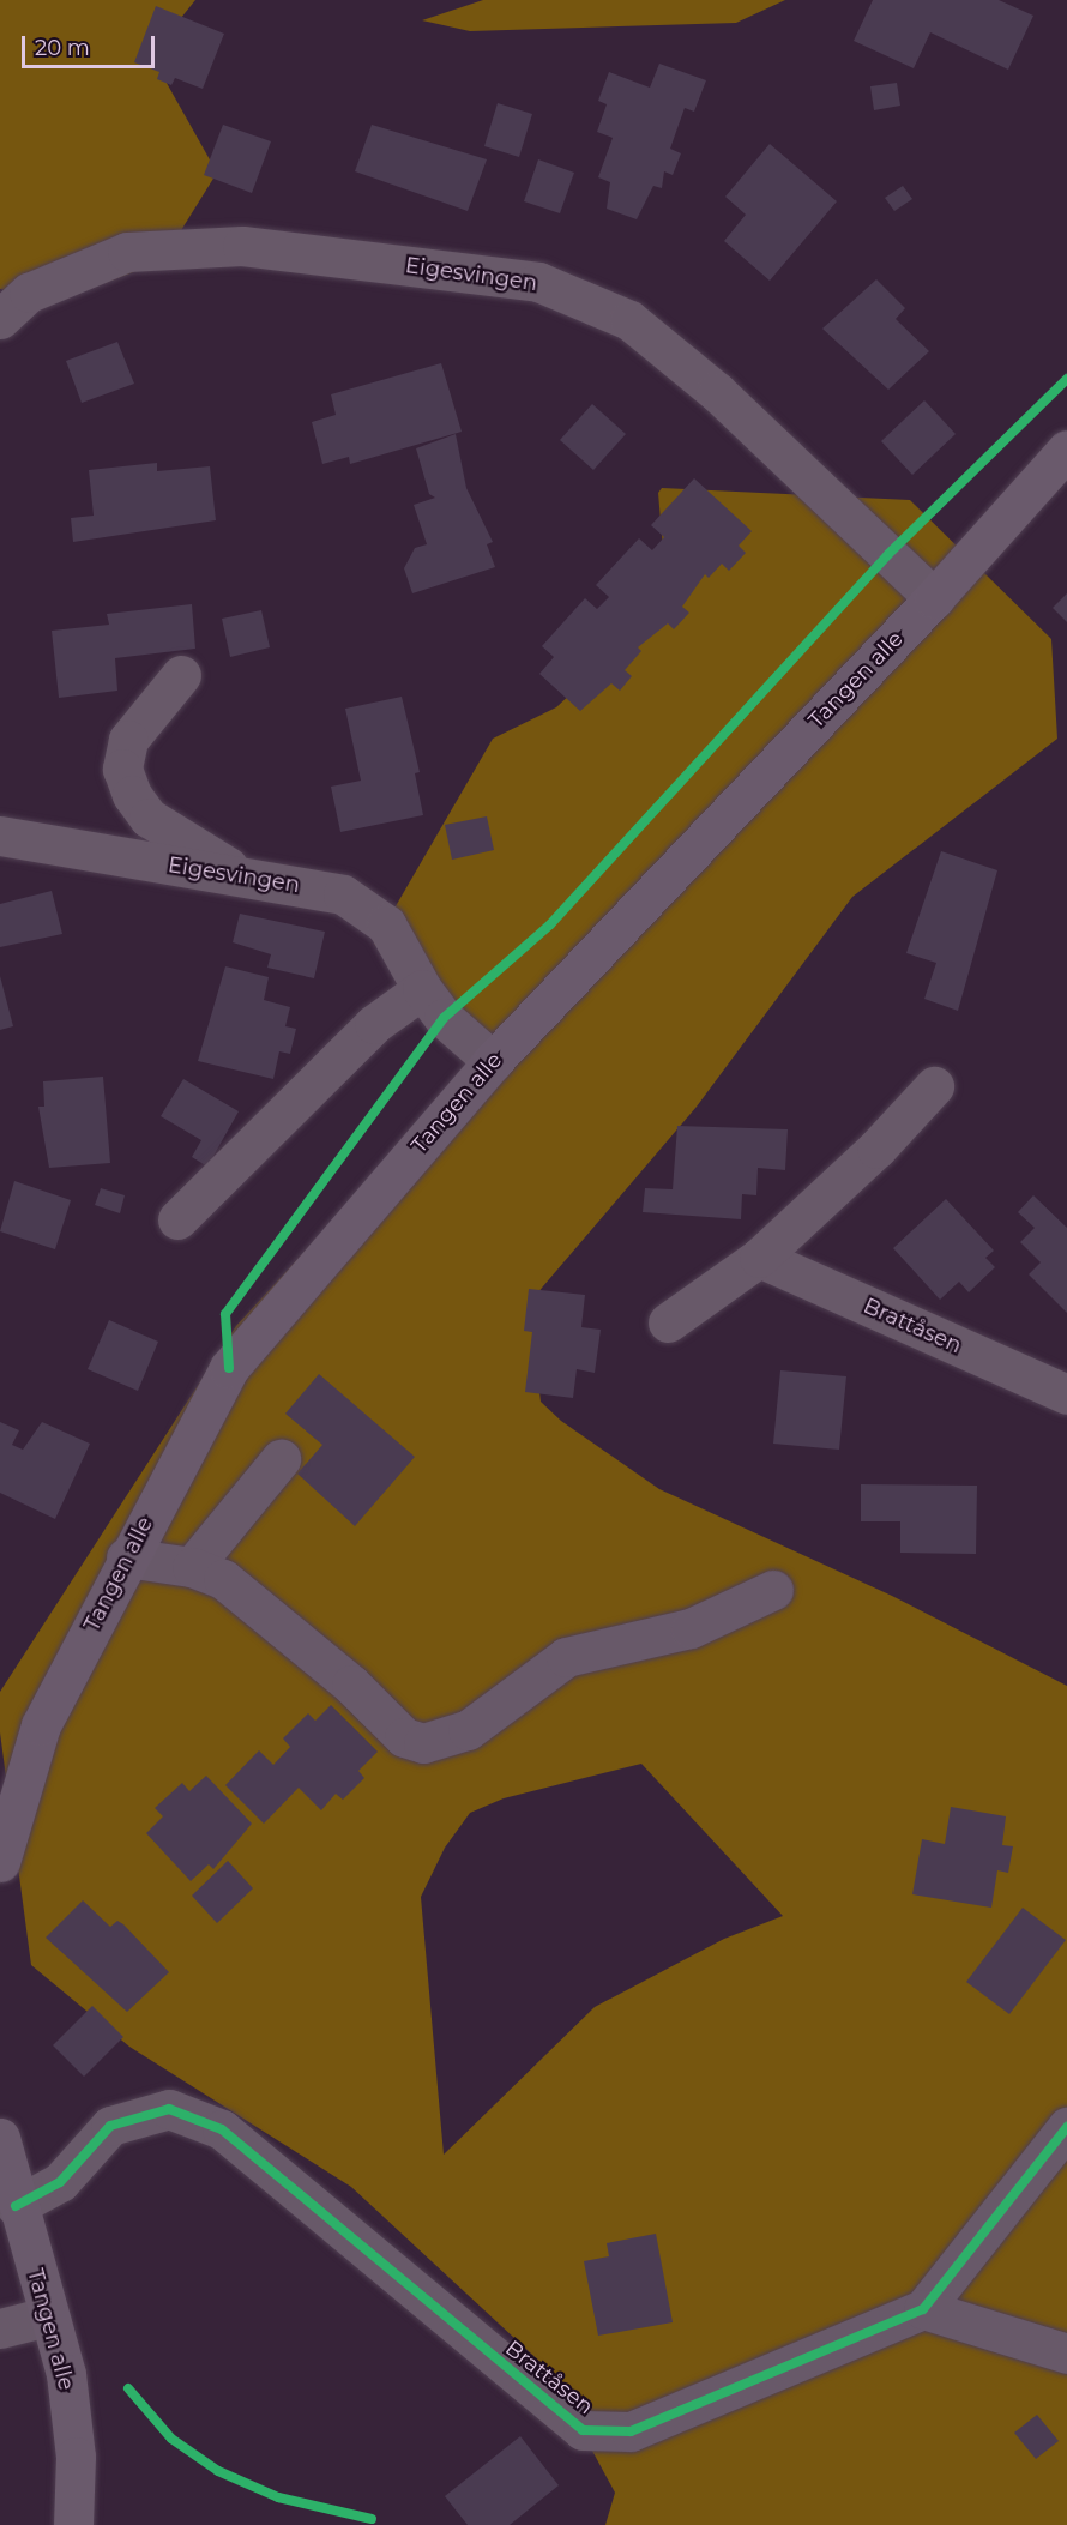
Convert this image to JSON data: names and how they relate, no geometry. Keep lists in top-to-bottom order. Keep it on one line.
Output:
{"streets":{"main road":["Tangen alle"],"street":["Eigesvingen","Brattåsen"]},"crossings":[["Eigesvingen","Tangen alle"],["Tangen alle","Brattåsen"]],"scale_bar":"20 m"}
